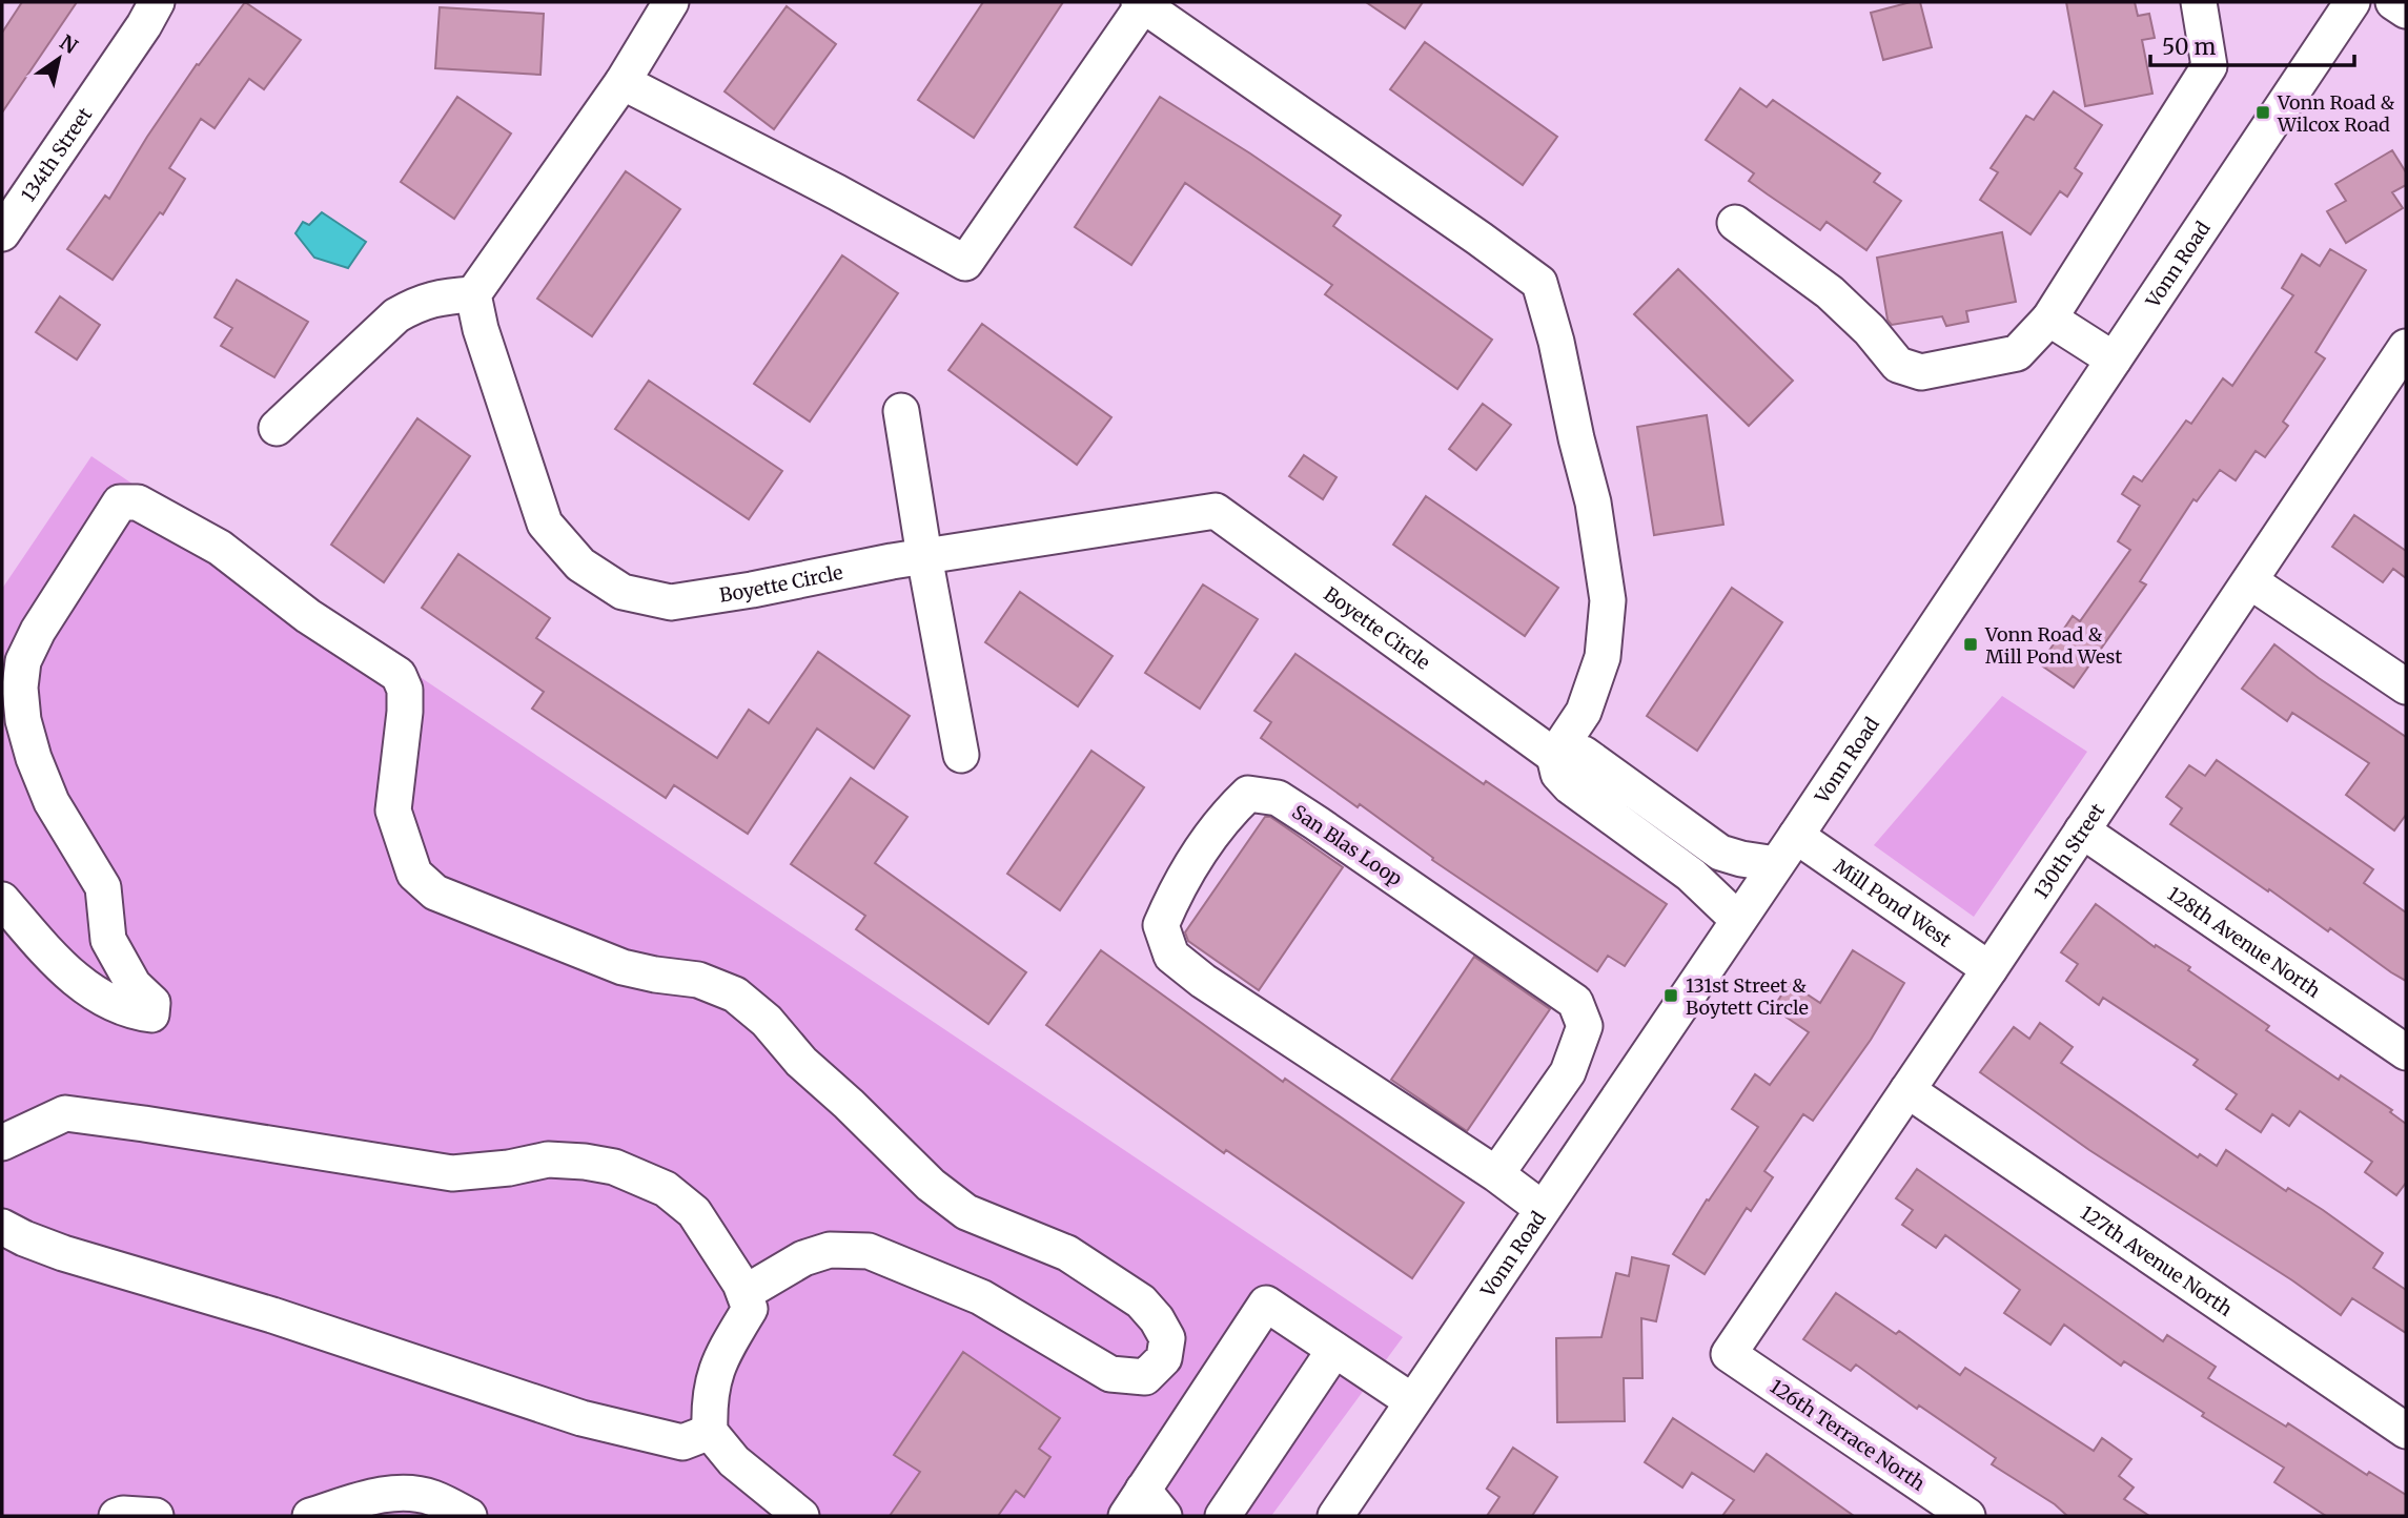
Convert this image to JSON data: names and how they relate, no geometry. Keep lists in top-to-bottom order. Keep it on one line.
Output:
{"streets":{"street":["134th Street","Vonn Road","Boyette Circle","San Blas Loop","130th Street","Mill Pond West","128th Avenue North","127th Avenue North","126th Terrace North"]},"crossings":[["Vonn Road","Boyette Circle"],["Vonn Road","San Blas Loop"],["Vonn Road","Mill Pond West"],["130th Street","Mill Pond West"],["130th Street","128th Avenue North"],["130th Street","127th Avenue North"],["130th Street","126th Terrace North"]],"places":{"transit":["Vonn Road & Wilcox Road","Vonn Road & Mill Pond West","131st Street & Boytett Circle"]},"scale_bar":"50 m","north":"top right"}
